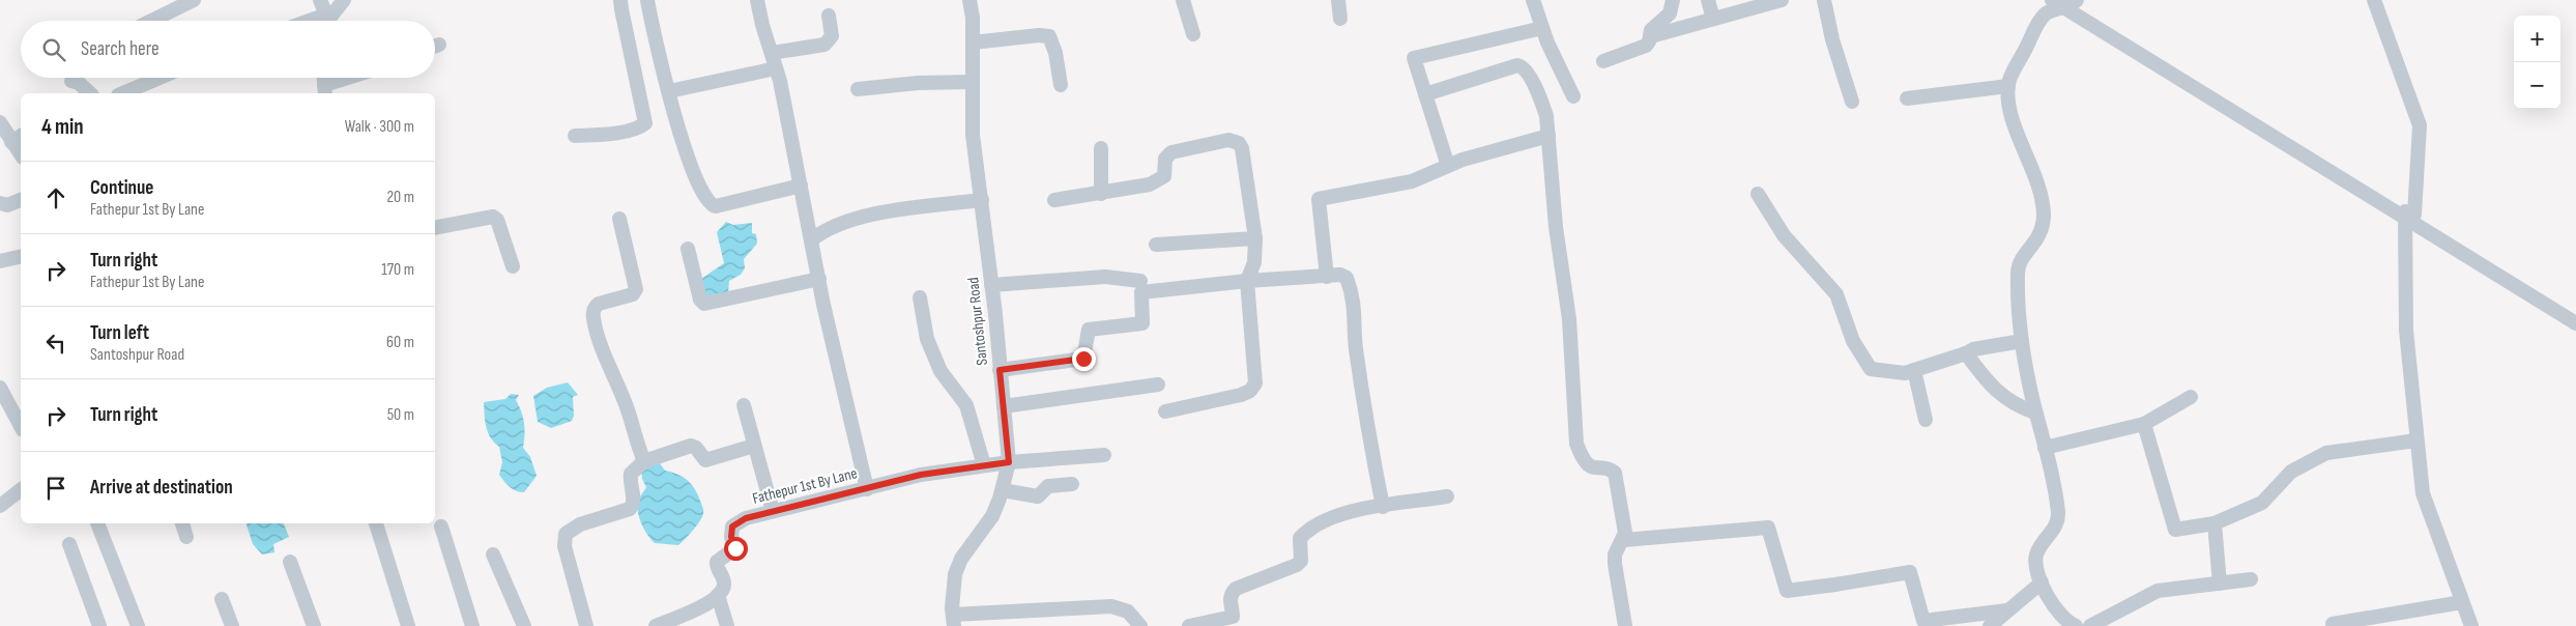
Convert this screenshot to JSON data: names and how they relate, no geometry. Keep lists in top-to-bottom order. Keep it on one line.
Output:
{"streets":{"street":["Santoshpur Road","Fathepur 1st By Lane"]},"crossings":[["Santoshpur Road","Fathepur 1st By Lane"]],"page":{"map_buttons":["+","−"],"search":"Search here","heading":["4 min","Walk · 300 m"],"list":[["Continue","Fathepur 1st By Lane","20 m"],["Turn right","Fathepur 1st By Lane","170 m"],["Turn left","Santoshpur Road","60 m"],["Turn right","50 m"],"Arrive at destination"]}}
